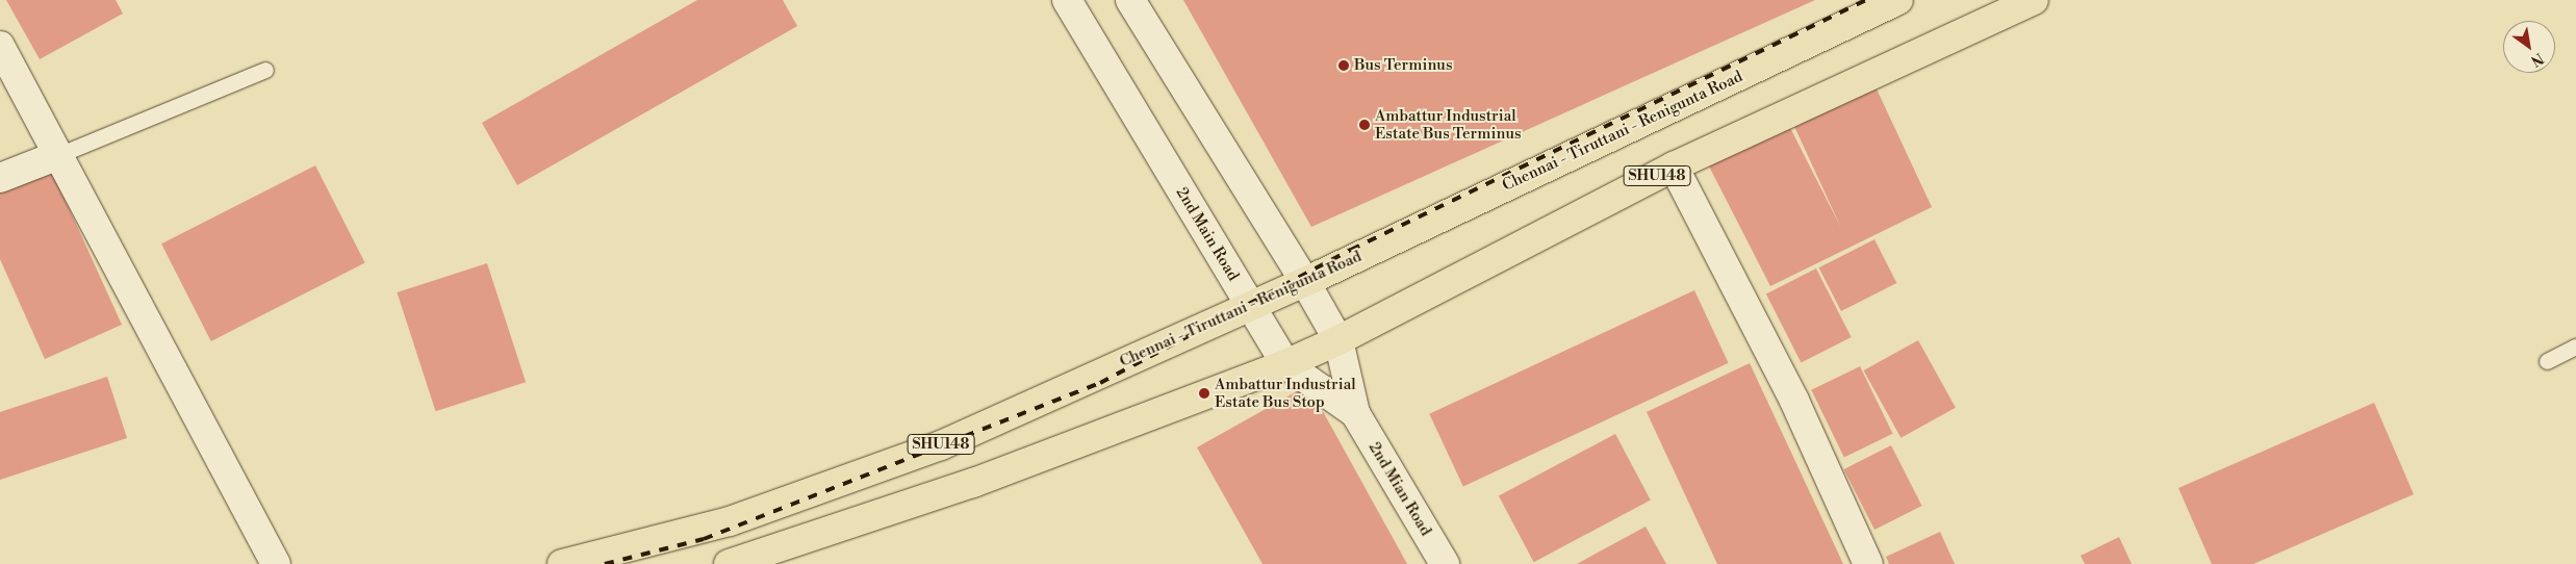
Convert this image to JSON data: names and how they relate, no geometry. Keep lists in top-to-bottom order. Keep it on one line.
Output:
{"streets":{"main road":["Chennai - Tiruttani - Renigunta Road","SHU148","2nd Main Road","2nd Mian Road"]},"crossings":[["Chennai - Tiruttani - Renigunta Road","2nd Main Road"],["SHU148","2nd Main Road"],["2nd Main Road","2nd Mian Road"]],"places":["Bus Terminus","Ambattur Industrial Estate Bus Terminus","Ambattur Industrial Estate Bus Stop"],"north":"bottom right"}
